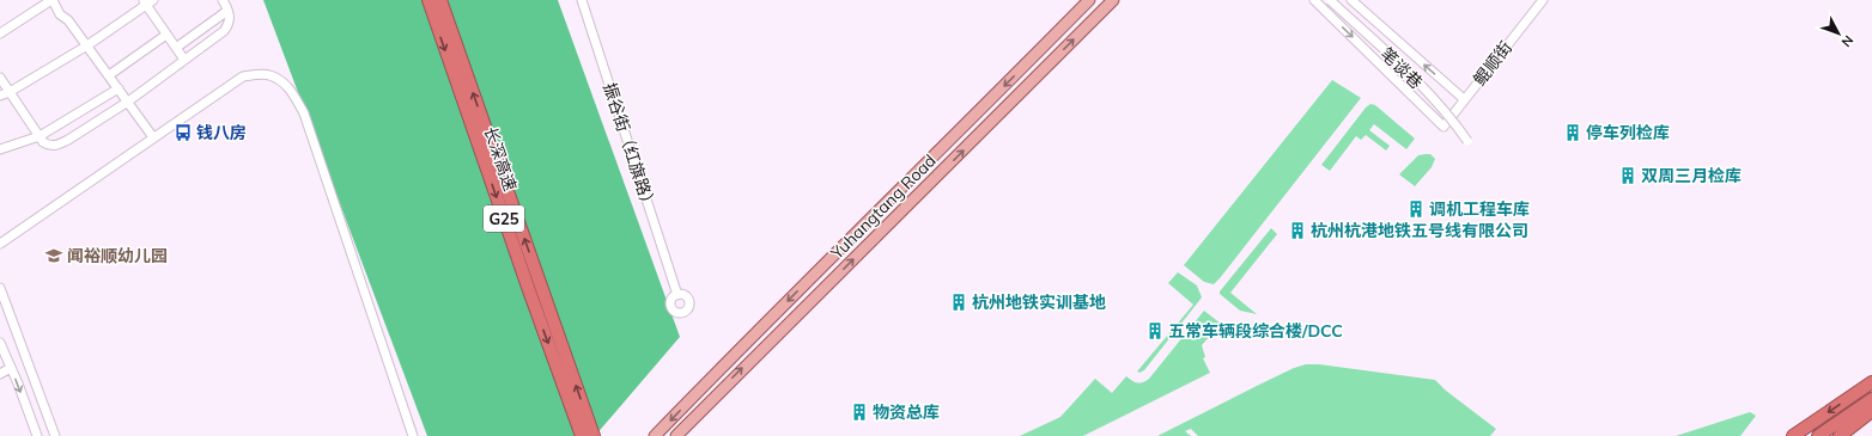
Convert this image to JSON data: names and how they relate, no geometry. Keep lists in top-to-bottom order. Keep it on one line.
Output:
{"streets":{"highway":["长深高速","G25"],"main road":["Yuhangtang Road"],"street":["鲲顺街","笔谈巷","振谷街（红旗路）"]},"crossings":[["鲲顺街","笔谈巷"]],"places":{"bus stop":["钱八房"],"building":["停车列检库","双周三月检库","调机工程车库","杭州杭港地铁五号线有限公司","杭州地铁实训基地","五常车辆段综合楼/DCC","物资总库"],"school or university":["闻裕顺幼儿园"]},"north":"bottom right"}
